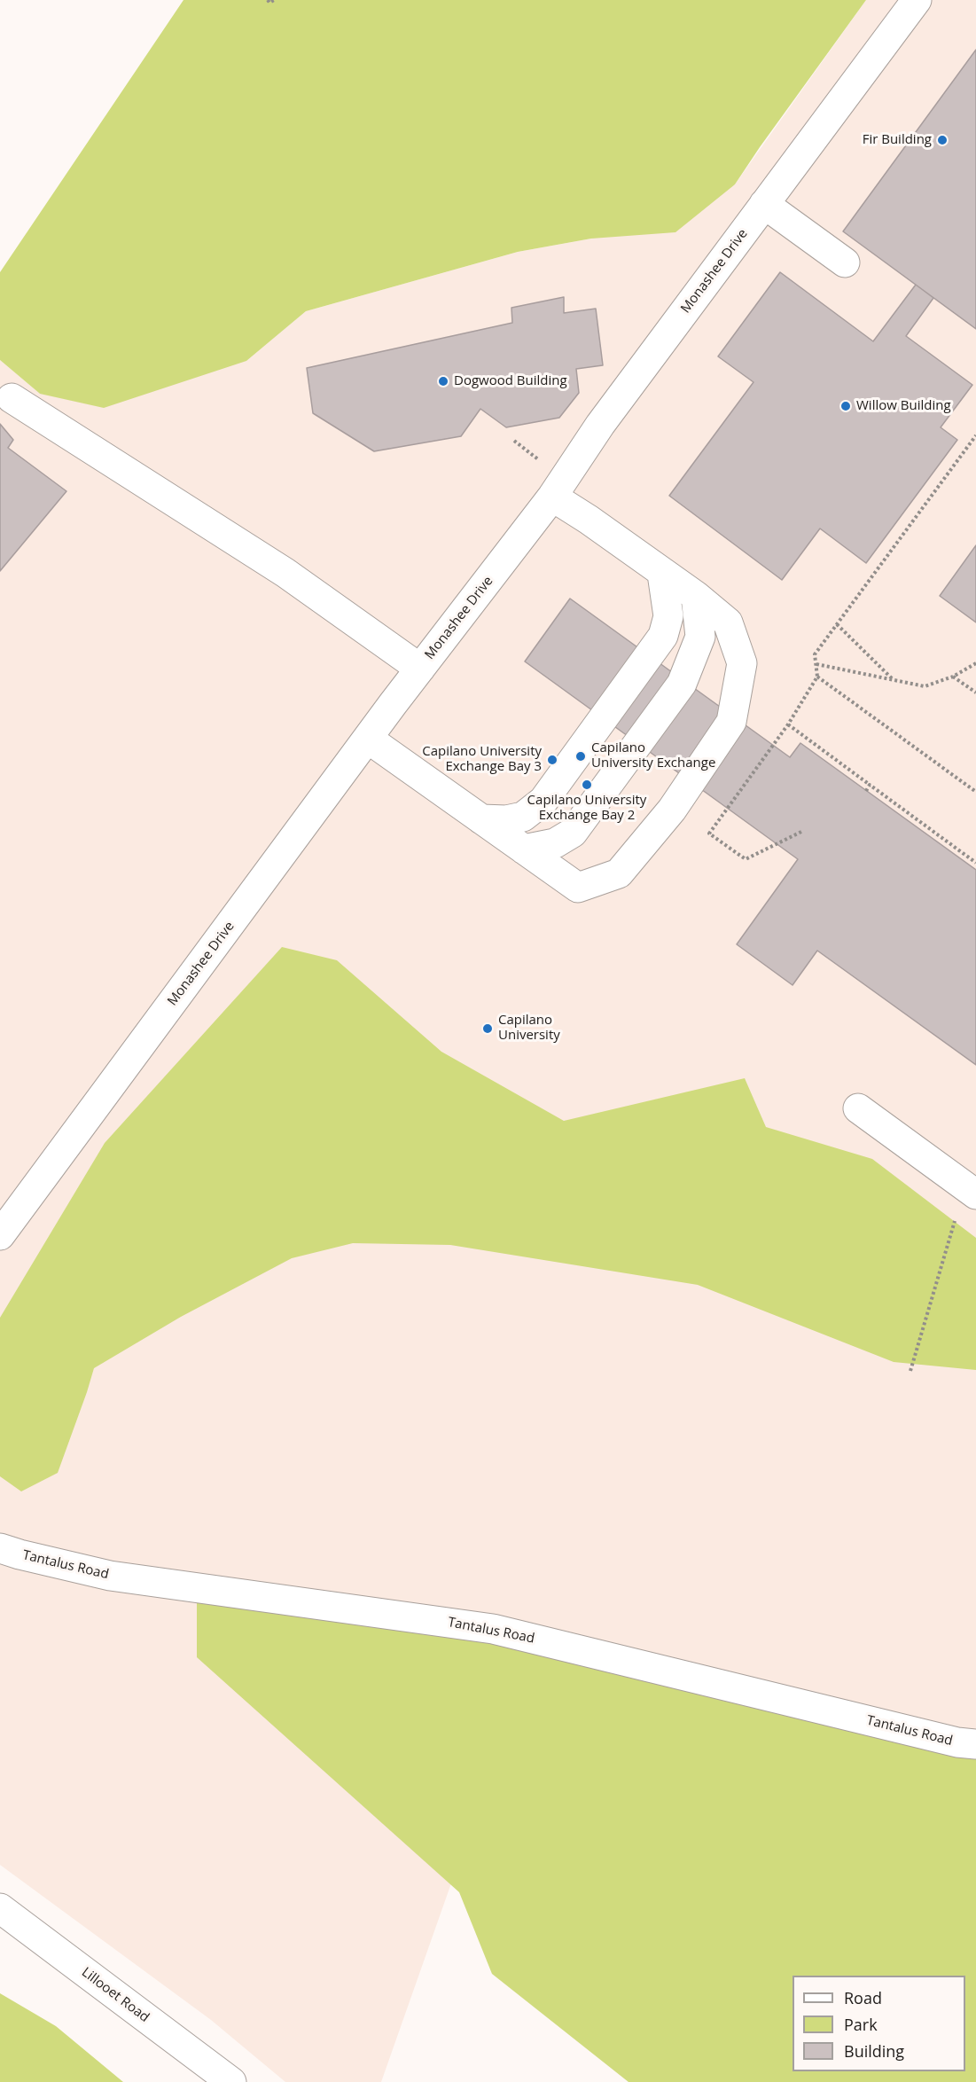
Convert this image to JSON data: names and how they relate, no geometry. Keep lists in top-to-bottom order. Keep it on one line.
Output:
{"streets":{"street":["Monashee Drive","Tantalus Road","Lillooet Road"]},"places":["Fir Building","Dogwood Building","Willow Building","Capilano University Exchange","Capilano University Exchange Bay 3","Capilano University Exchange Bay 2","Capilano University"],"legend":["Road","Park","Building"]}
